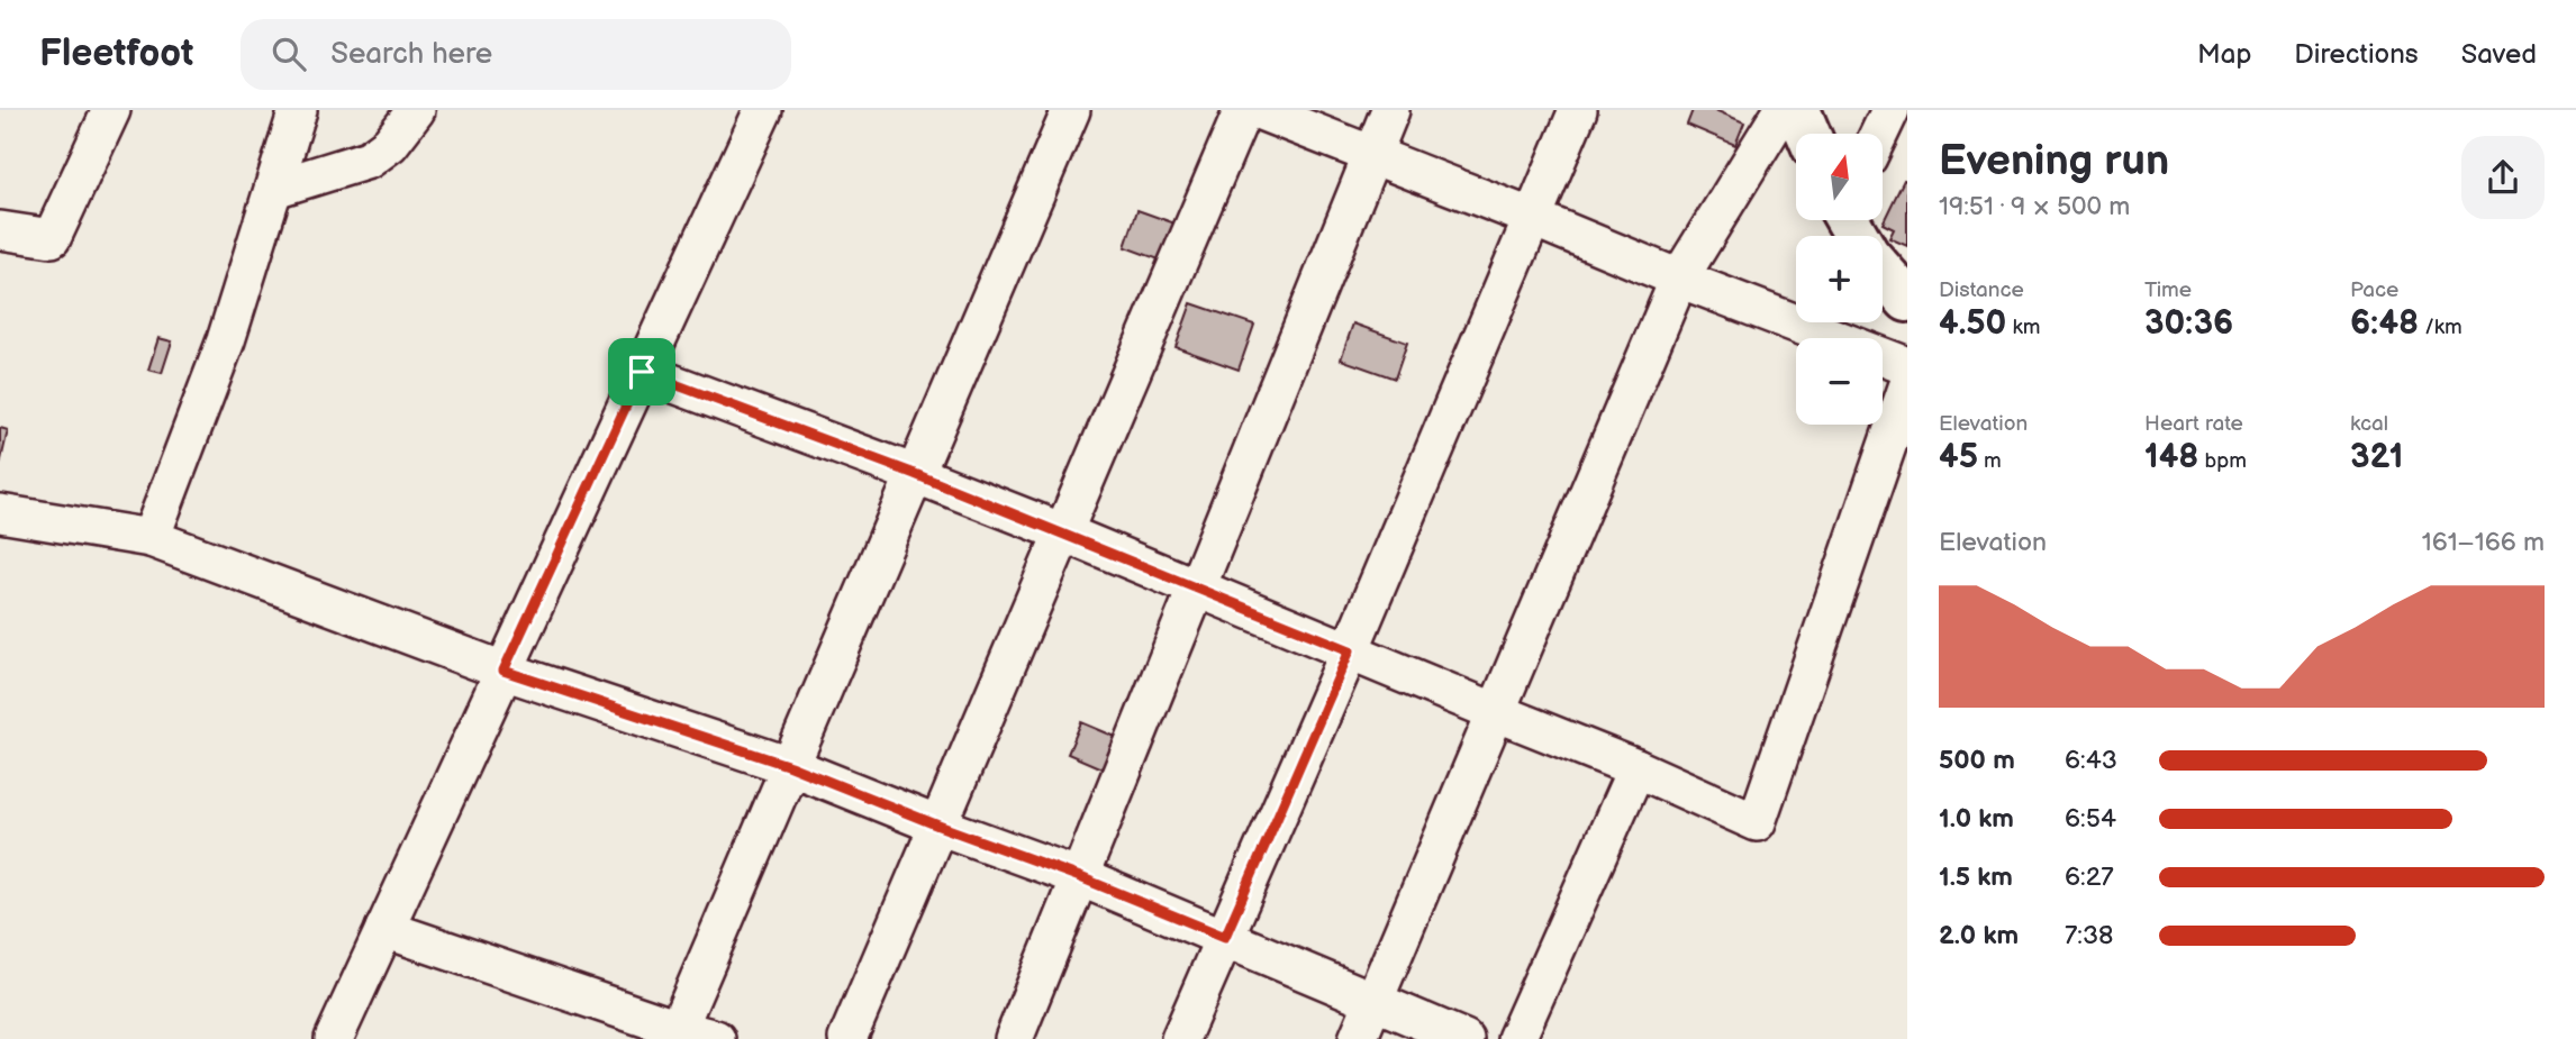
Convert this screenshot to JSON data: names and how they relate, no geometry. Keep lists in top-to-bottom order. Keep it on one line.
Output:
{"north":"top","page":{"header":"Fleetfoot","search":"Search here","nav":["Map","Directions","Saved"],"heading":["Evening run","19:51 · 9 × 500 m"],"map_buttons":["+","−"],"stats":[["Distance","4.50 km"],["Time","30:36"],["Pace","6:48 /km"],["Elevation","45 m"],["Heart rate","148 bpm"],["kcal","321"]],"chart":["Elevation","161–166 m"],"list":[{"name":"500 m","note":"6:43"},{"name":"1.0 km","note":"6:54"},{"name":"1.5 km","note":"6:27"},{"name":"2.0 km","note":"7:38"}]}}
